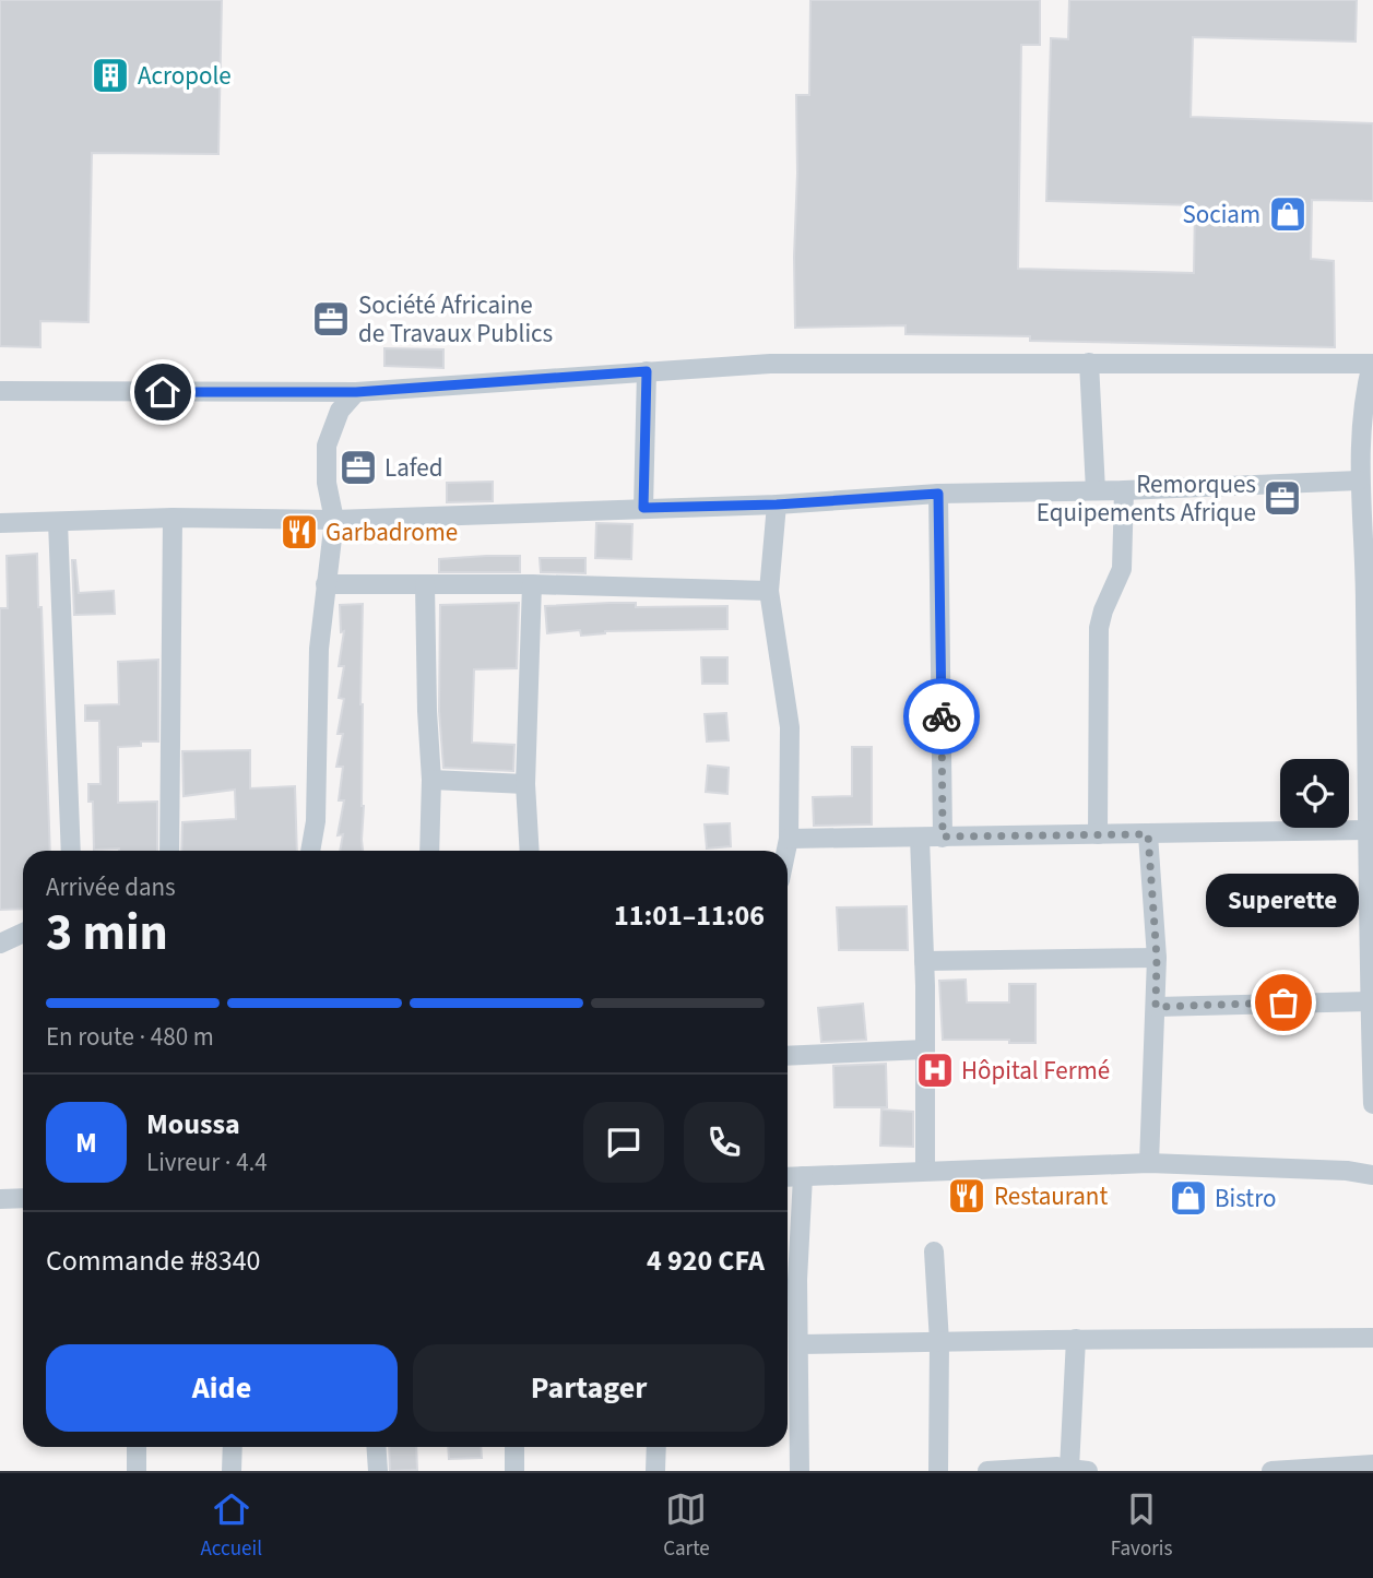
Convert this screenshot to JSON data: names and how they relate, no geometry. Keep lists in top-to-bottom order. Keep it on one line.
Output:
{"places":{"building":["Acropole"],"shop":["Sociam","Bistro"],"office":["Société Africaine de Travaux Publics","Lafed","Remorques Equipements Afrique"],"restaurant":["Garbadrome","Restaurant"],"other":["Superette"],"hospital":["Hôpital Fermé"]},"page":{"heading":["3 min","Arrivée dans","11:01–11:06"],"panel":["Moussa","Livreur · 4.4","Commande #8340","4 920 CFA"],"bubble":"Superette","bar":"En route · 480 m","round":"M","buttons":["Aide","Partager"],"tabs":["Accueil","Carte","Favoris"]}}
